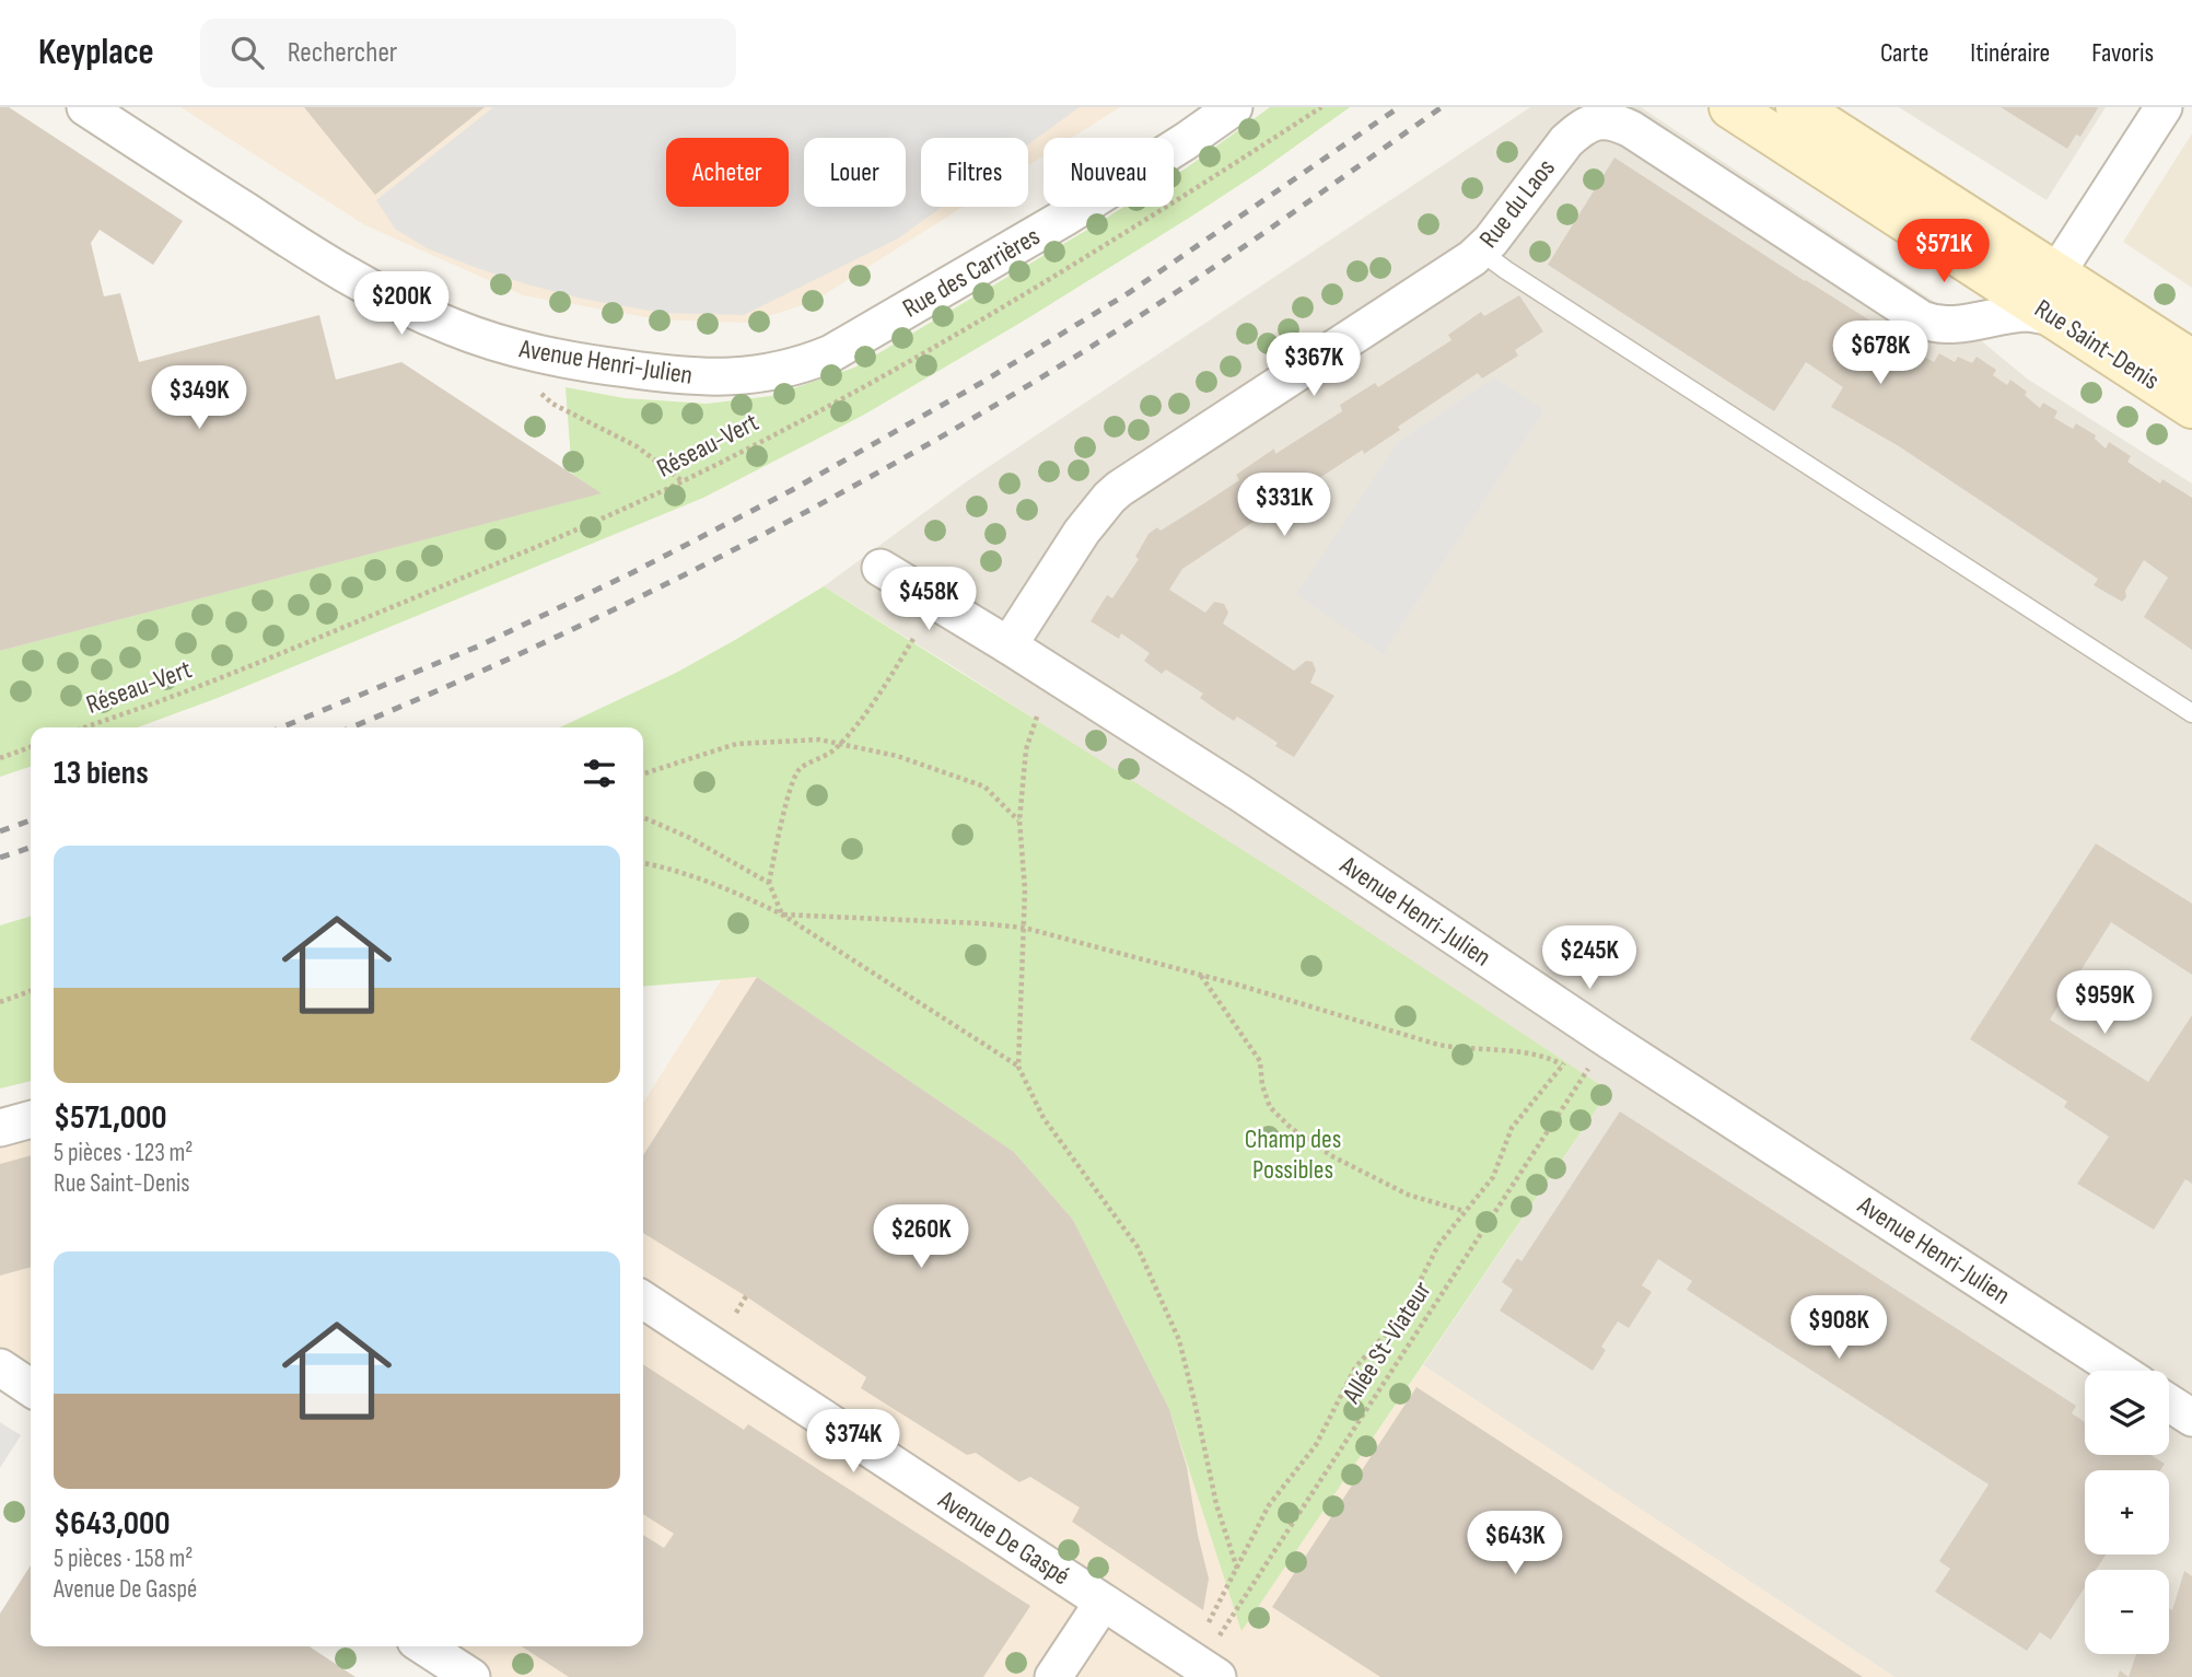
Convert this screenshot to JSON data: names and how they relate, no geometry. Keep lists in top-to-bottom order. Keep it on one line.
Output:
{"streets":{"main road":["Rue Saint-Denis"],"street":["Rue du Laos","Rue des Carrières","Avenue Henri-Julien","Avenue De Gaspé"],"path":["Réseau-Vert","Allée St-Viateur"]},"crossings":[["Rue du Laos","Rue Saint-Denis"],["Rue du Laos","Avenue Henri-Julien"],["Rue des Carrières","Avenue Henri-Julien"],["Avenue Henri-Julien","Allée St-Viateur"],["Allée St-Viateur","Avenue De Gaspé"]],"parks":["Champ des Possibles"],"page":{"header":"Keyplace","search":"Rechercher","nav":["Carte","Itinéraire","Favoris"],"chip":["Acheter","Louer","Filtres","Nouveau"],"price":["$571K","$200K","$678K","$367K","$349K","$331K","$458K","$245K","$959K","$260K","$908K","$374K","$643K"],"heading":"13 biens","list":[{"name":"$571,000","note":"5 pièces · 123 m² · Rue Saint-Denis"},{"name":"$643,000","note":"5 pièces · 158 m² · Avenue De Gaspé"}],"map_buttons":["+","−"]}}
